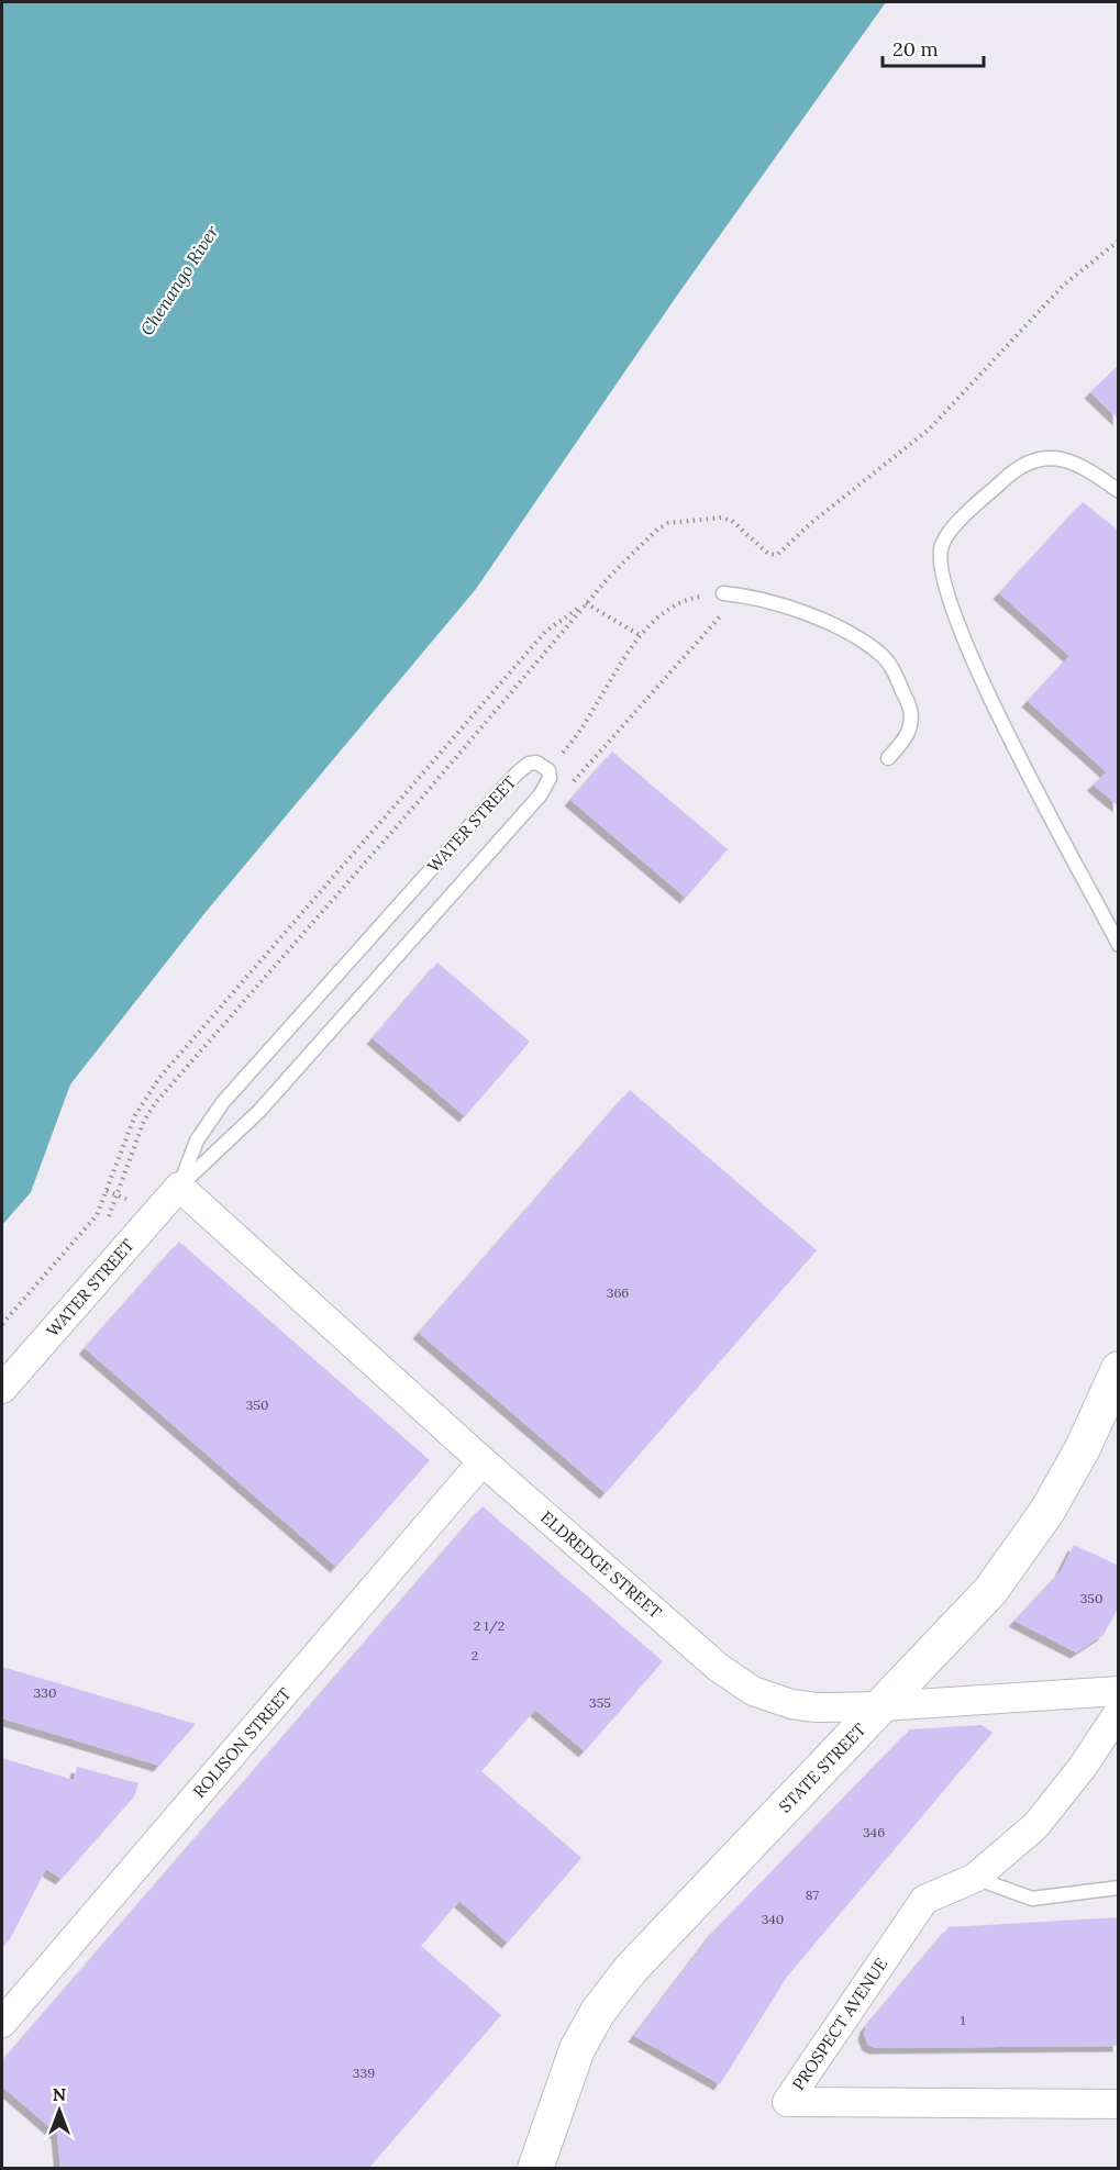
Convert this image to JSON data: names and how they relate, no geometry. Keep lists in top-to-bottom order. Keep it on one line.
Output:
{"streets":{"street":["WATER STREET","ELDREDGE STREET","ROLISON STREET","STATE STREET","PROSPECT AVENUE"]},"crossings":[["WATER STREET","ELDREDGE STREET"],["ELDREDGE STREET","ROLISON STREET"],["ELDREDGE STREET","STATE STREET"]],"water":["Chenango River"],"house_numbers":["366","350","350","2 1/2","2","330","355","346","87","340","1","339"],"scale_bar":"20 m","north":"top"}
